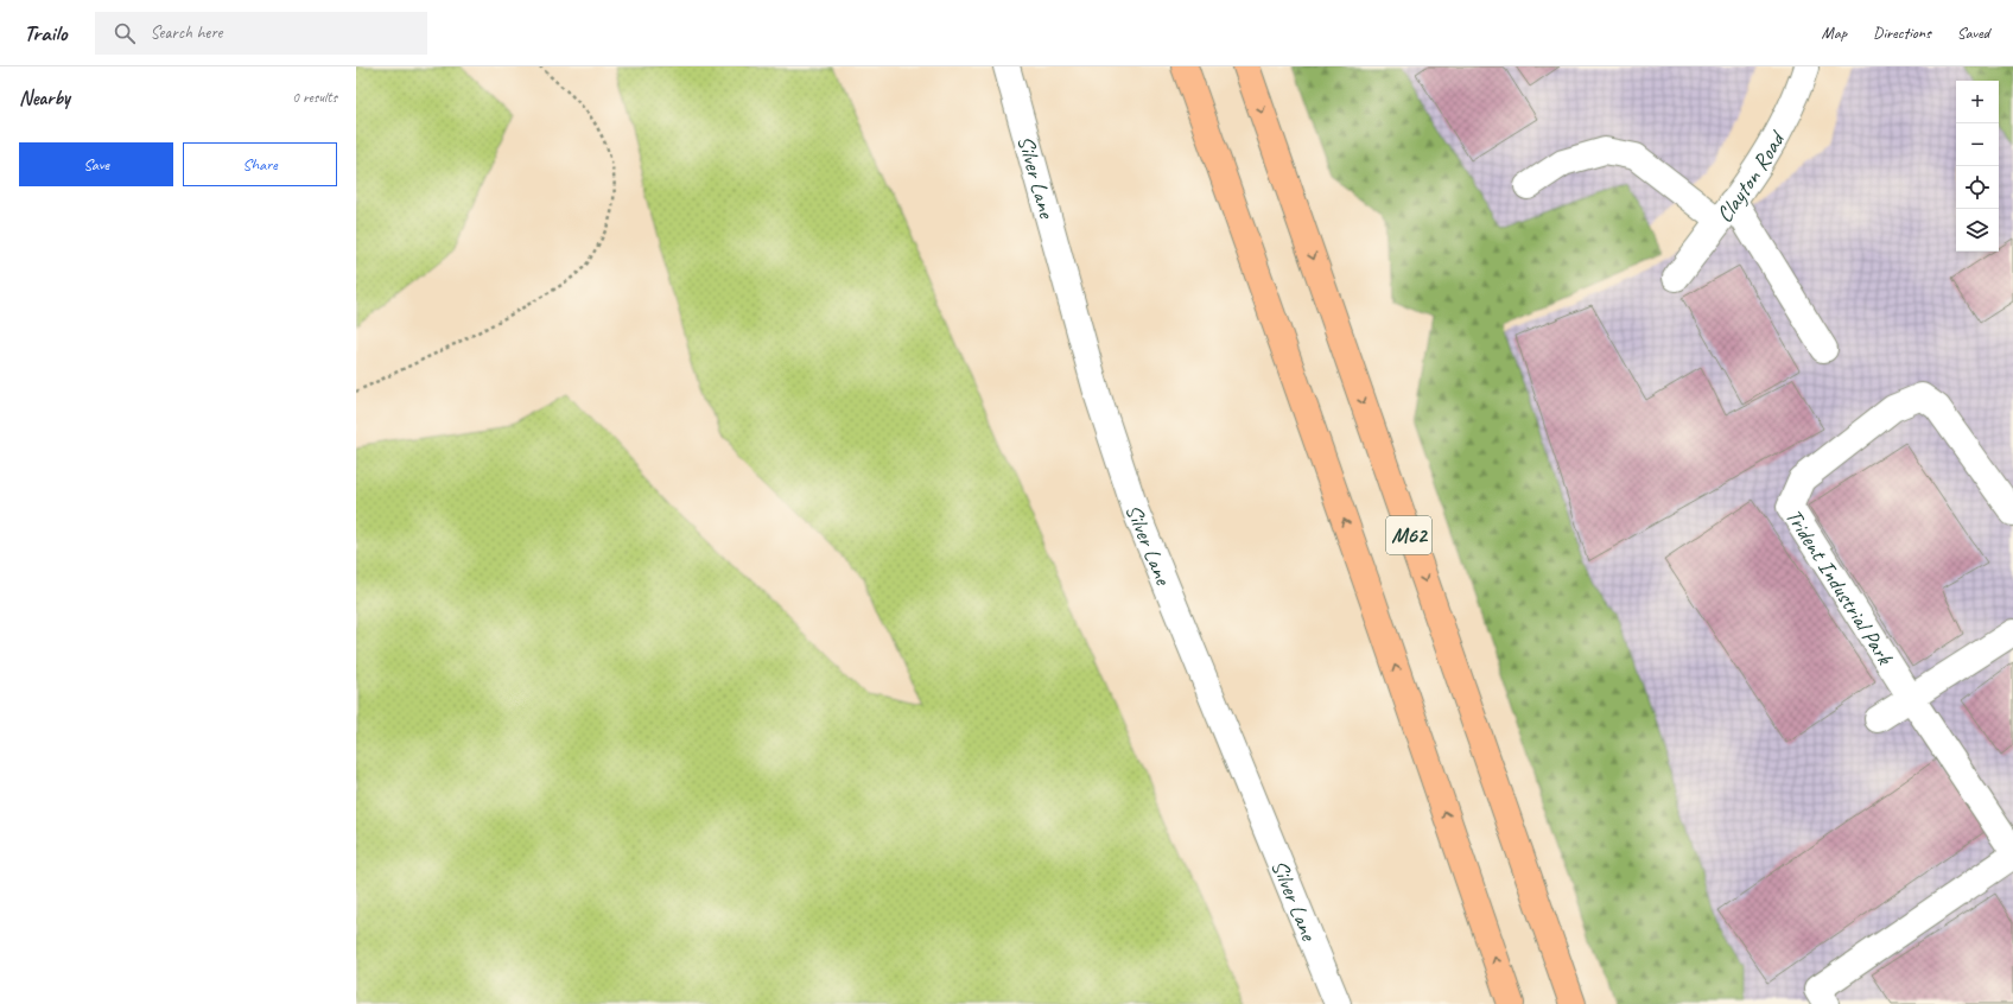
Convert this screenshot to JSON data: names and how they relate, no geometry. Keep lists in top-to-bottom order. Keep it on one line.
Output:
{"streets":{"highway":["M62"],"street":["Silver Lane","Clayton Road","Trident Industrial Park"]},"page":{"header":"Trailo","search":"Search here","nav":["Map","Directions","Saved"],"heading":["Nearby","0 results"],"map_buttons":["+","−"],"buttons":["Save","Share"]}}
